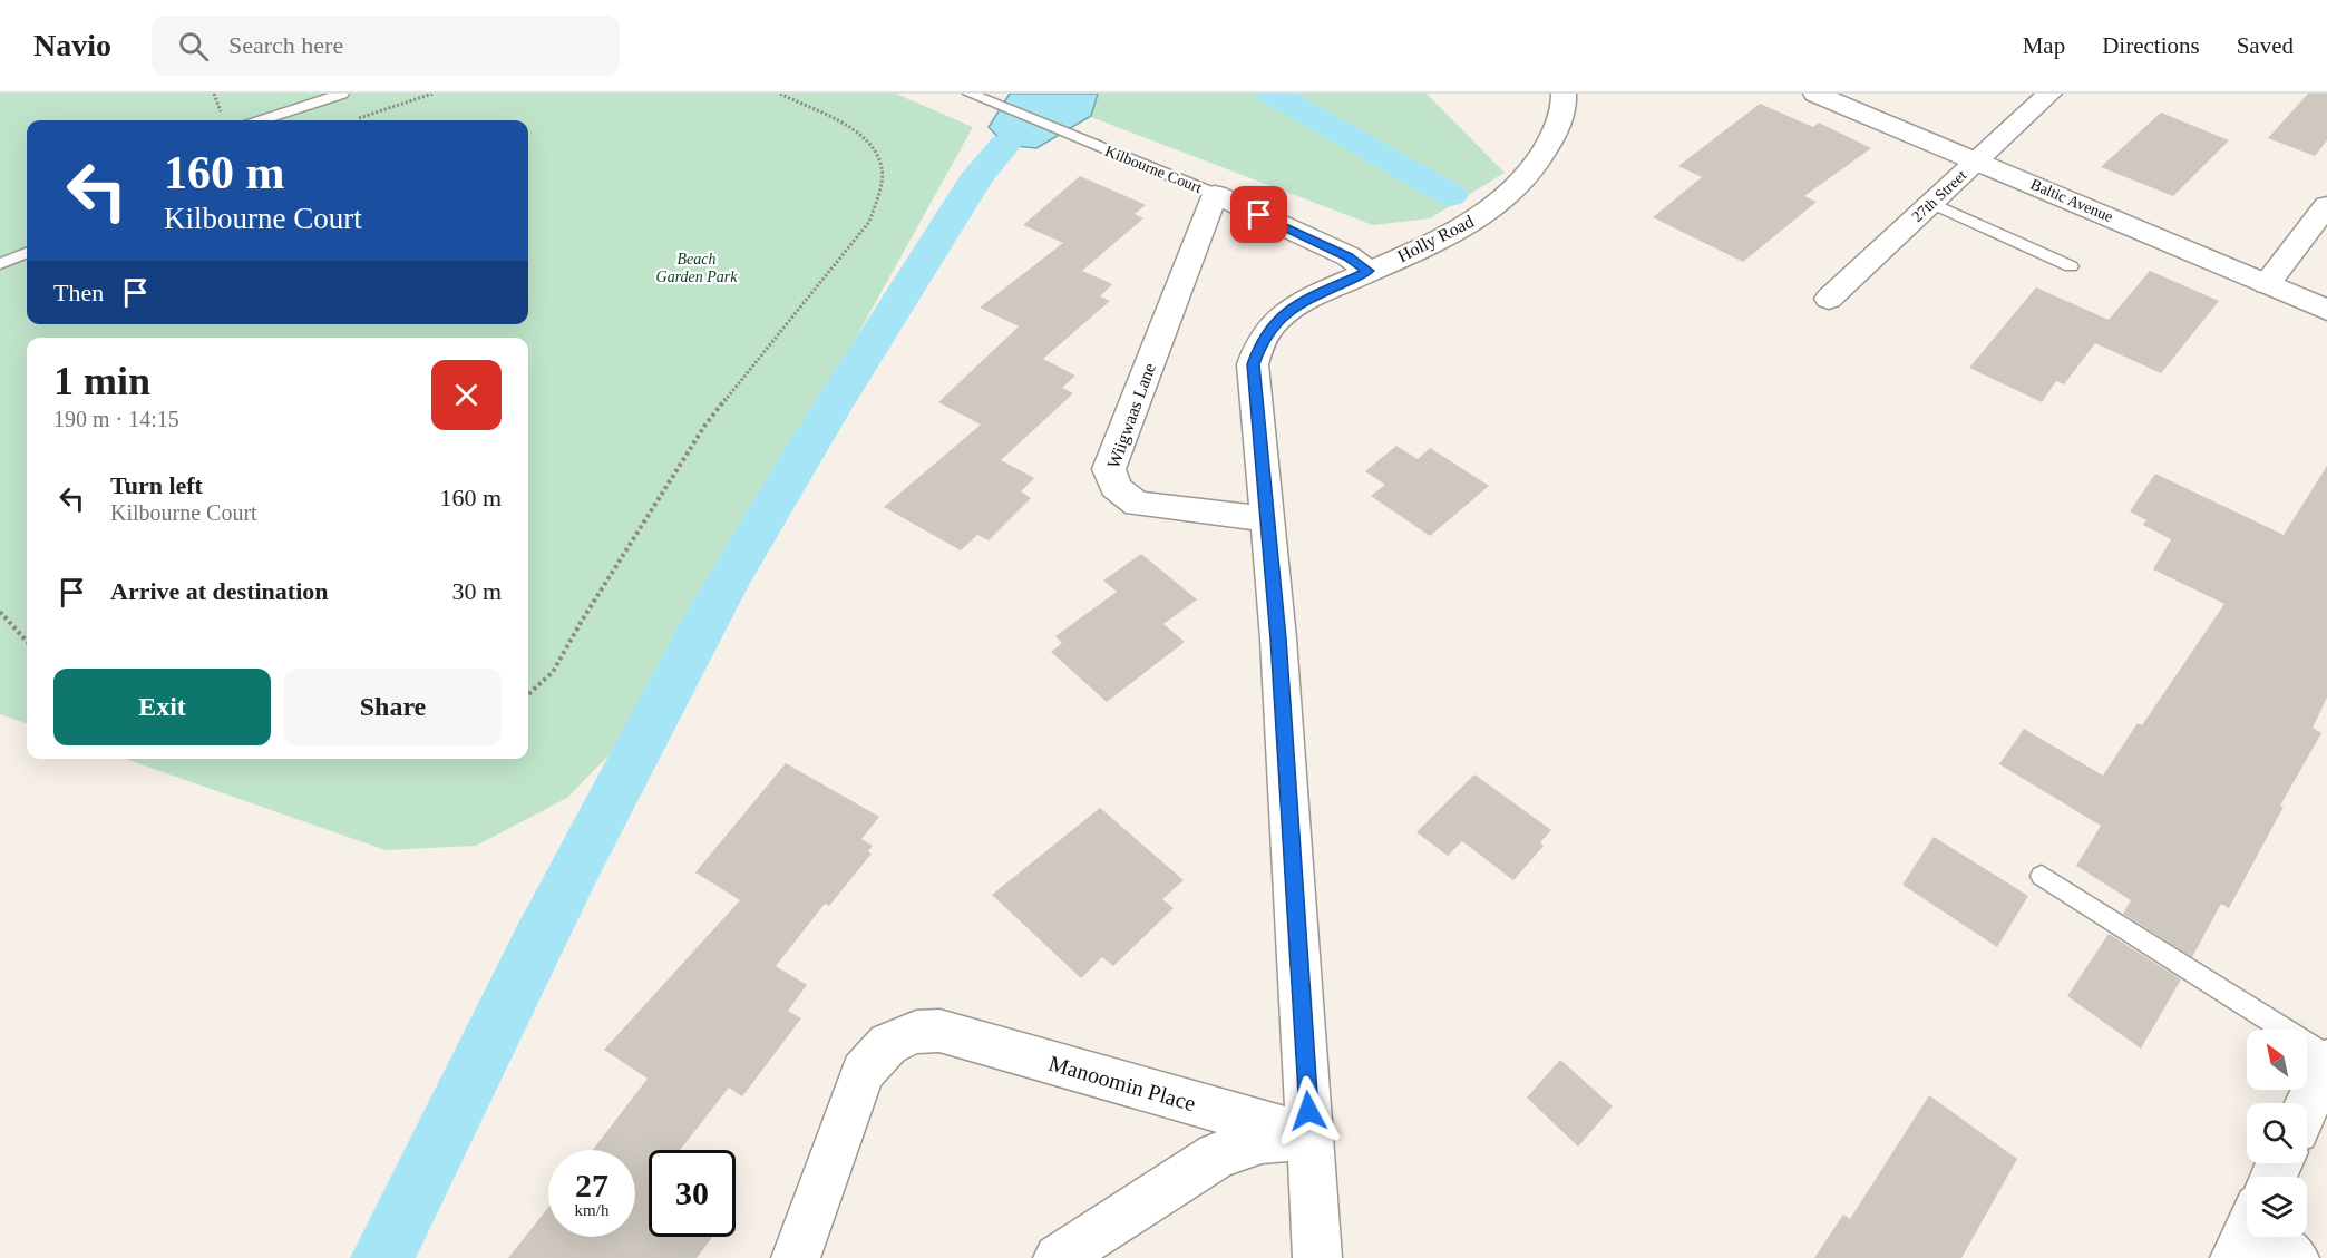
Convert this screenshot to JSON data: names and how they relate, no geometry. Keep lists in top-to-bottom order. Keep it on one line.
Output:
{"streets":{"street":["Kilbourne Court","27th Street","Baltic Avenue","Holly Road","Wiigwaas Lane","Manoomin Place"]},"crossings":[["Kilbourne Court","Holly Road"],["Kilbourne Court","Wiigwaas Lane"],["27th Street","Baltic Avenue"],["Holly Road","Wiigwaas Lane"],["Holly Road","Manoomin Place"]],"parks":["Beach Garden Park"],"north":"top left","page":{"header":"Navio","search":"Search here","nav":["Map","Directions","Saved"],"turn":["160 m","Kilbourne Court"],"then":"Then","heading":["1 min","190 m · 14:15"],"list":[{"name":"Turn left","note":"Kilbourne Court","value":"160 m"},{"name":"Arrive at destination","value":"30 m"}],"buttons":["Exit","Share"],"speed":"27 km/h","limit":"30"}}
